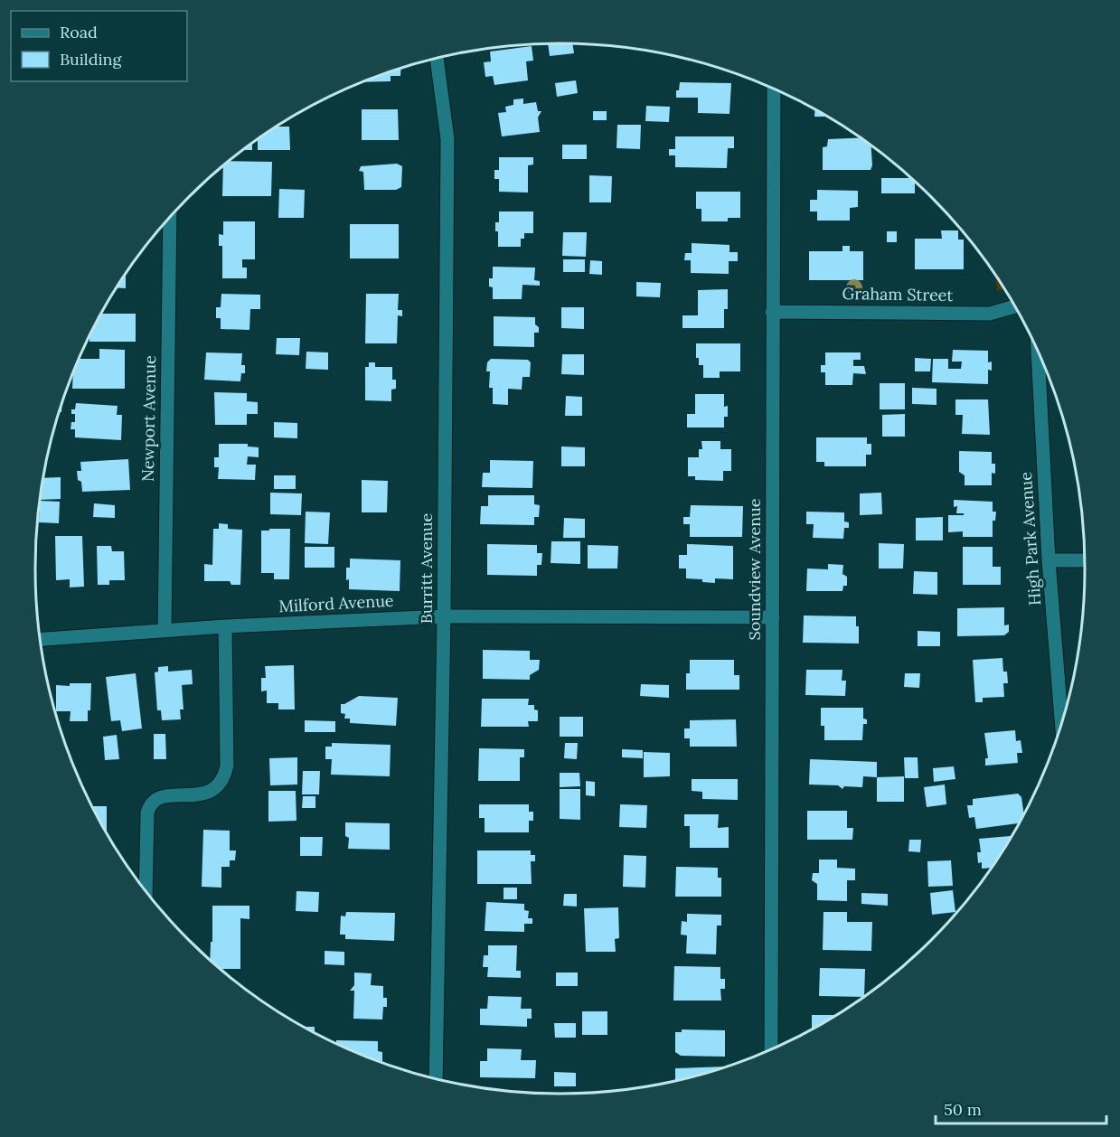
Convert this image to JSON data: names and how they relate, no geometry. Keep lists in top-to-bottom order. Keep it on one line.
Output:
{"streets":{"street":["Graham Street","Newport Avenue","High Park Avenue","Burritt Avenue","Soundview Avenue","Milford Avenue"]},"crossings":[["Graham Street","Soundview Avenue"],["Newport Avenue","Milford Avenue"],["Burritt Avenue","Milford Avenue"],["Soundview Avenue","Milford Avenue"]],"legend":["Road","Building"],"scale_bar":"50 m"}
